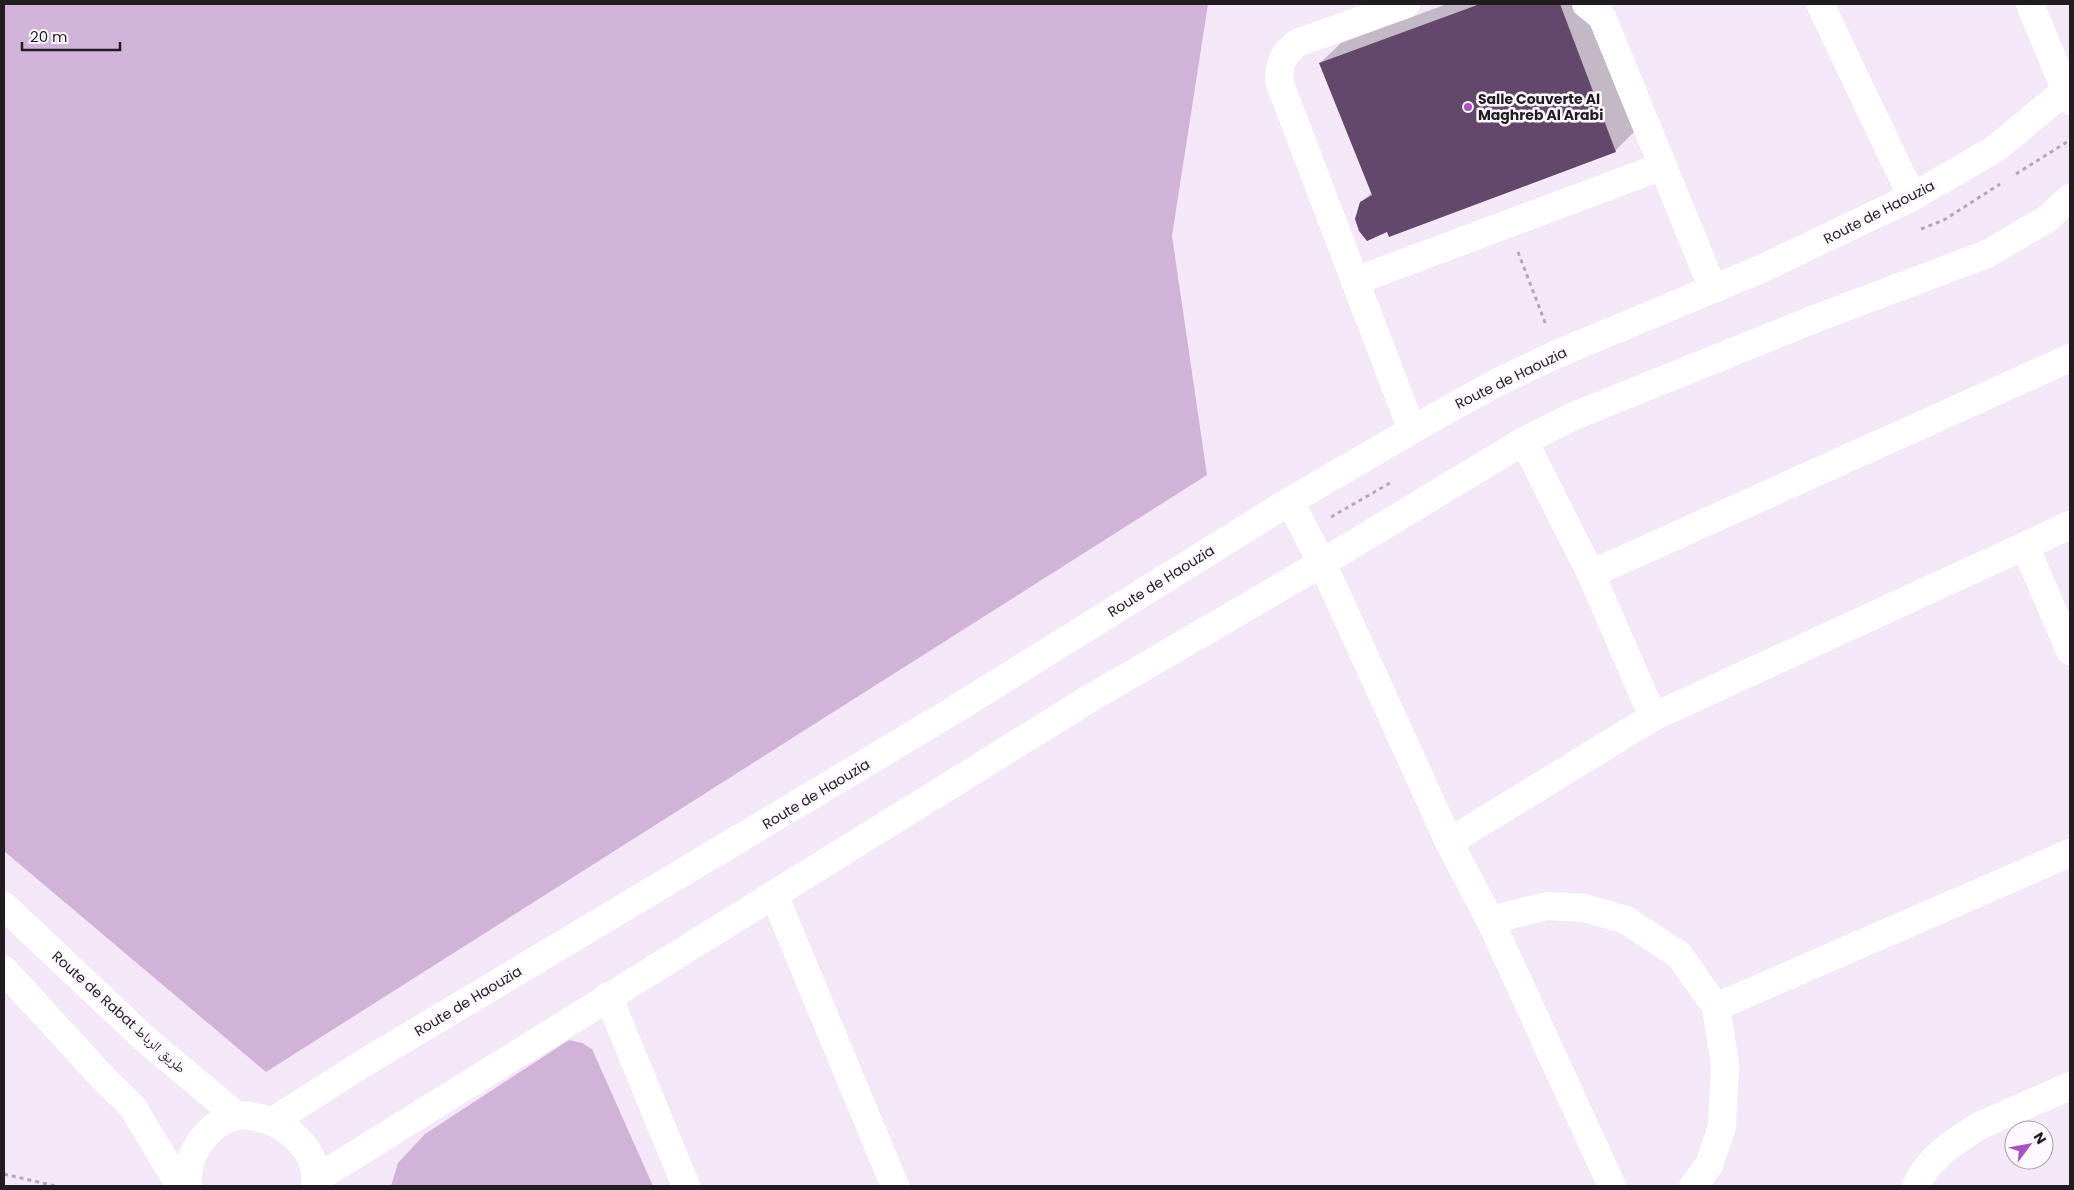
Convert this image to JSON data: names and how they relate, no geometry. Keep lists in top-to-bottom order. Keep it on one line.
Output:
{"streets":{"street":["Route de Haouzia","Route de Rabat طريق الرباط"]},"places":["Salle Couverte Al Maghreb Al Arabi"],"scale_bar":"20 m","north":"top right"}
